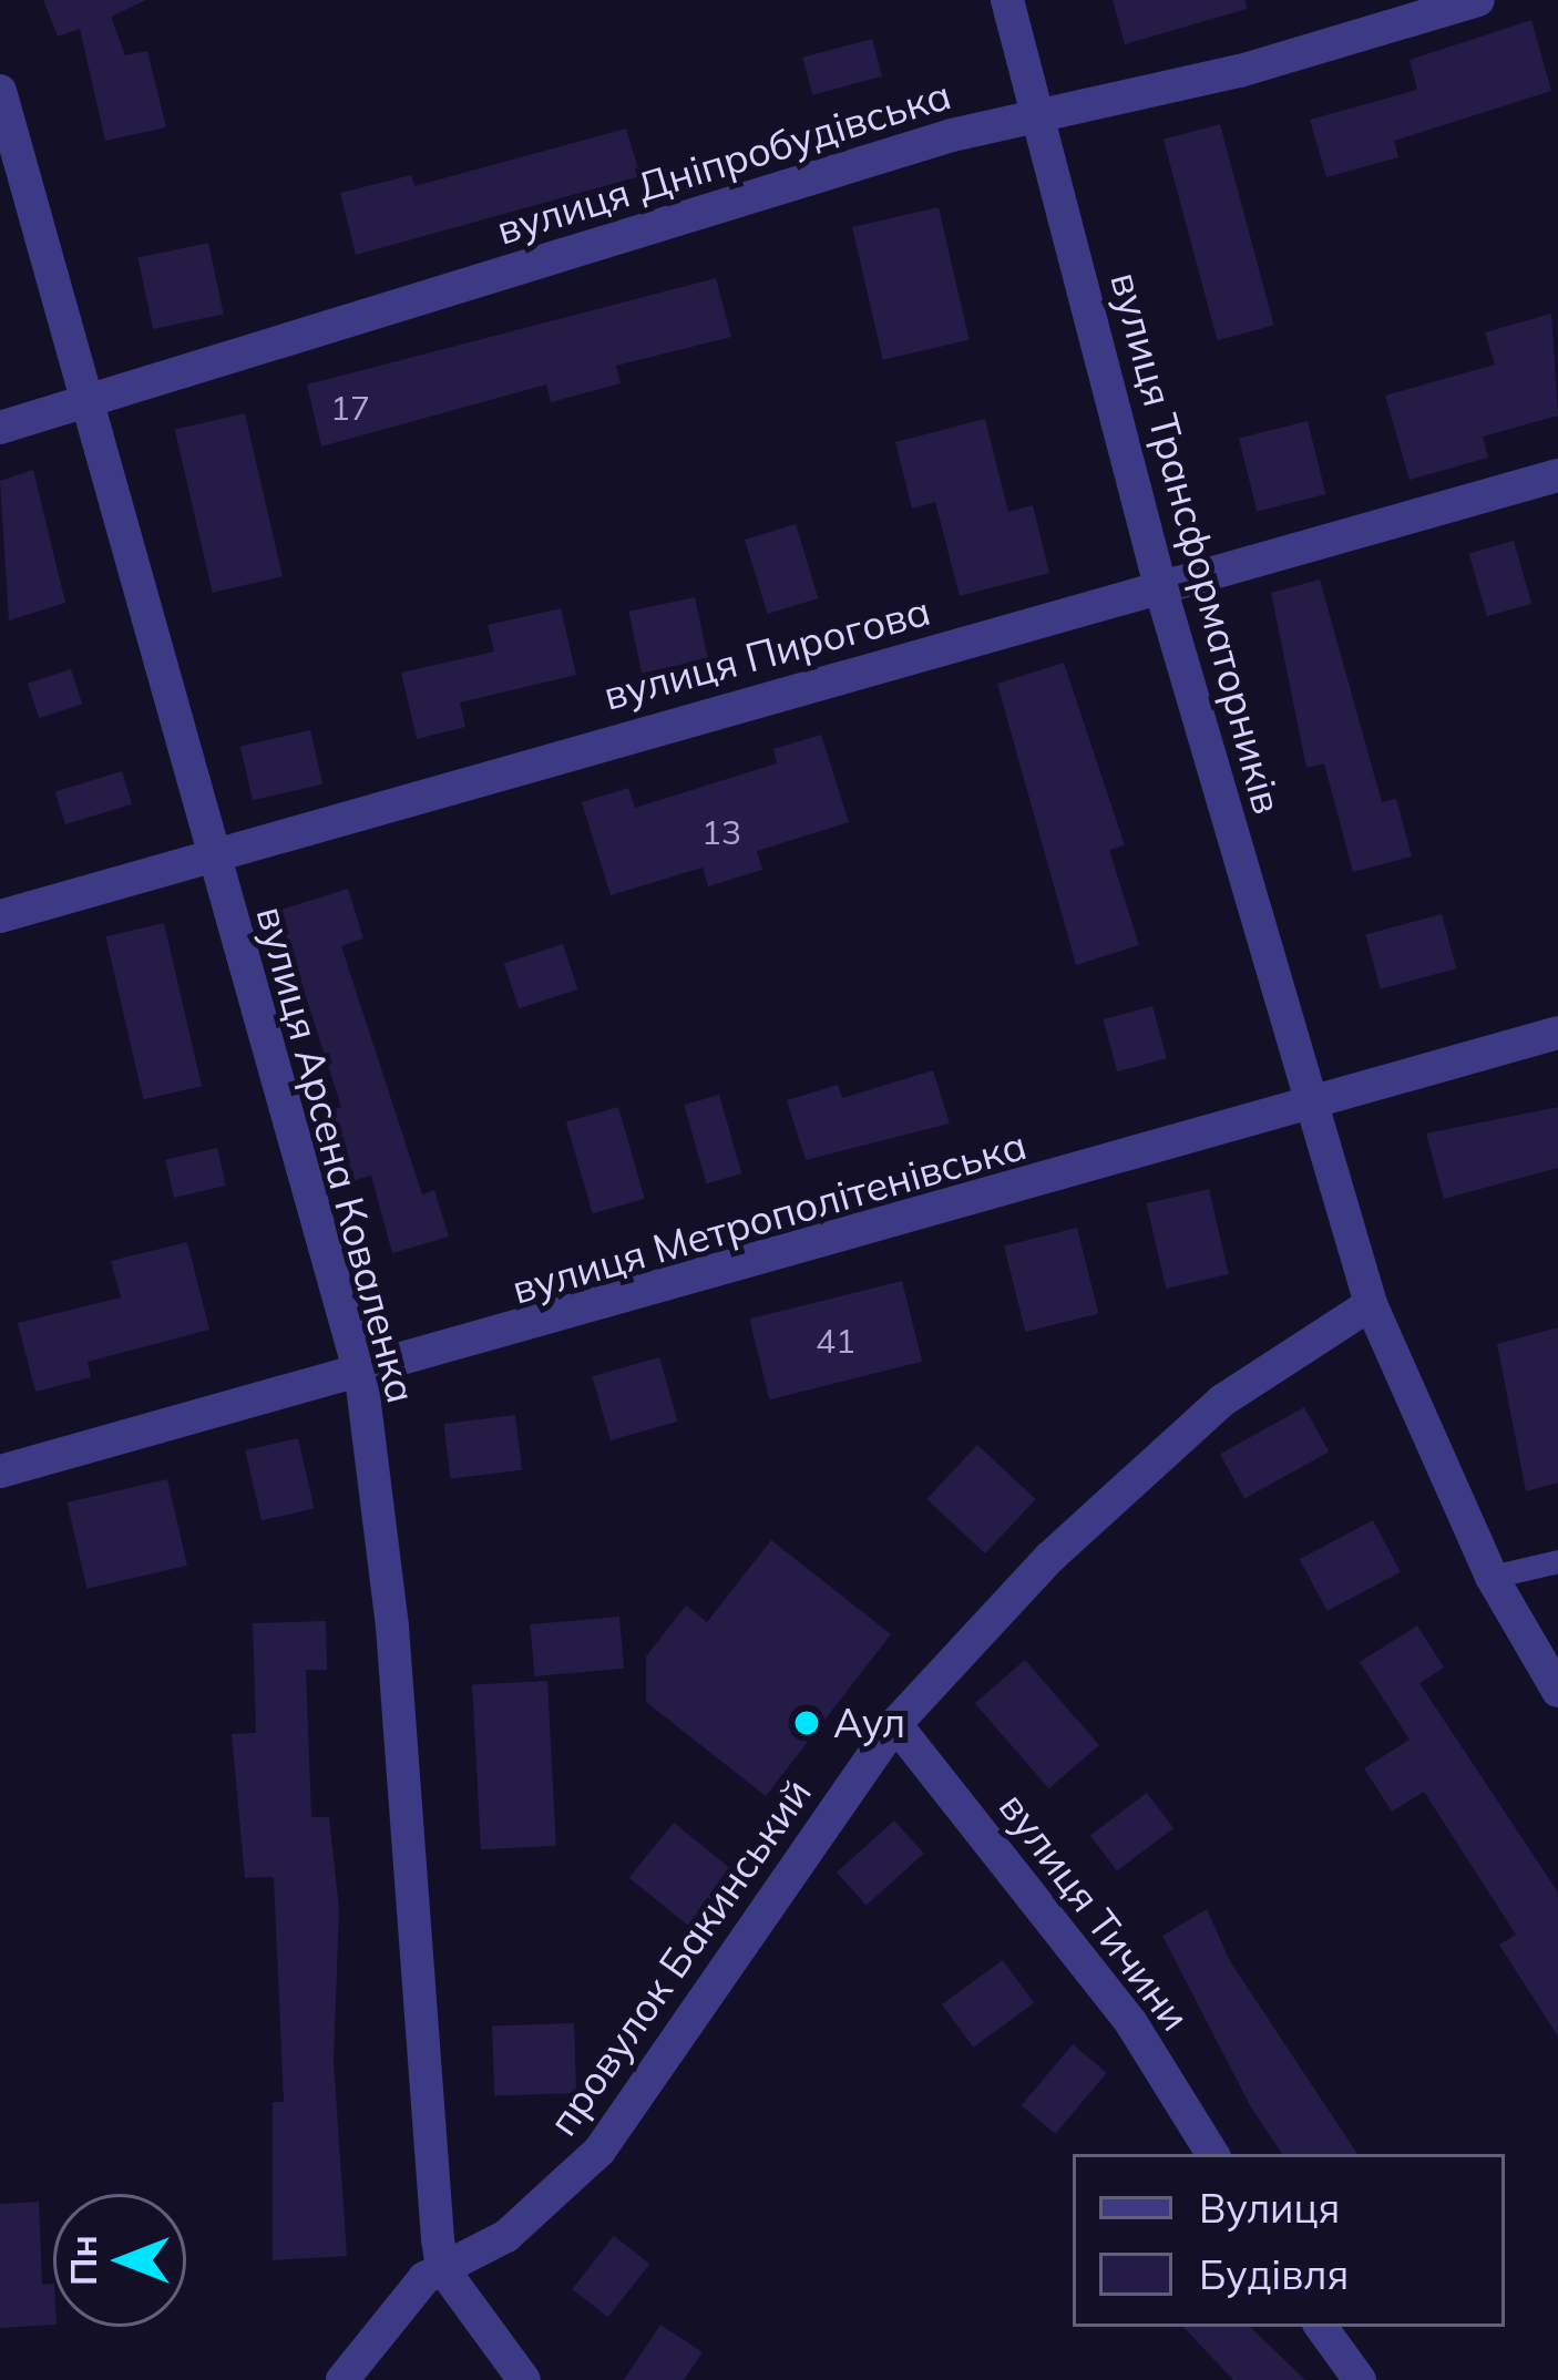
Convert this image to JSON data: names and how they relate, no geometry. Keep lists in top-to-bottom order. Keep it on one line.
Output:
{"streets":{"street":["вулиця Дніпробудівська","вулиця Трансформаторників","вулиця Пирогова","вулиця Арсена Коваленка","вулиця Метрополітенівська","вулиця Тичини","провулок Бакинський"]},"crossings":[["вулиця Дніпробудівська","вулиця Трансформаторників"],["вулиця Дніпробудівська","вулиця Арсена Коваленка"],["вулиця Трансформаторників","вулиця Пирогова"],["вулиця Трансформаторників","вулиця Метрополітенівська"],["вулиця Трансформаторників","провулок Бакинський"],["вулиця Пирогова","вулиця Арсена Коваленка"],["вулиця Арсена Коваленка","вулиця Метрополітенівська"],["вулиця Арсена Коваленка","провулок Бакинський"],["вулиця Тичини","провулок Бакинський"]],"places":["Аул"],"house_numbers":["17","13","41"],"legend":["Вулиця","Будівля"],"north":"left"}
